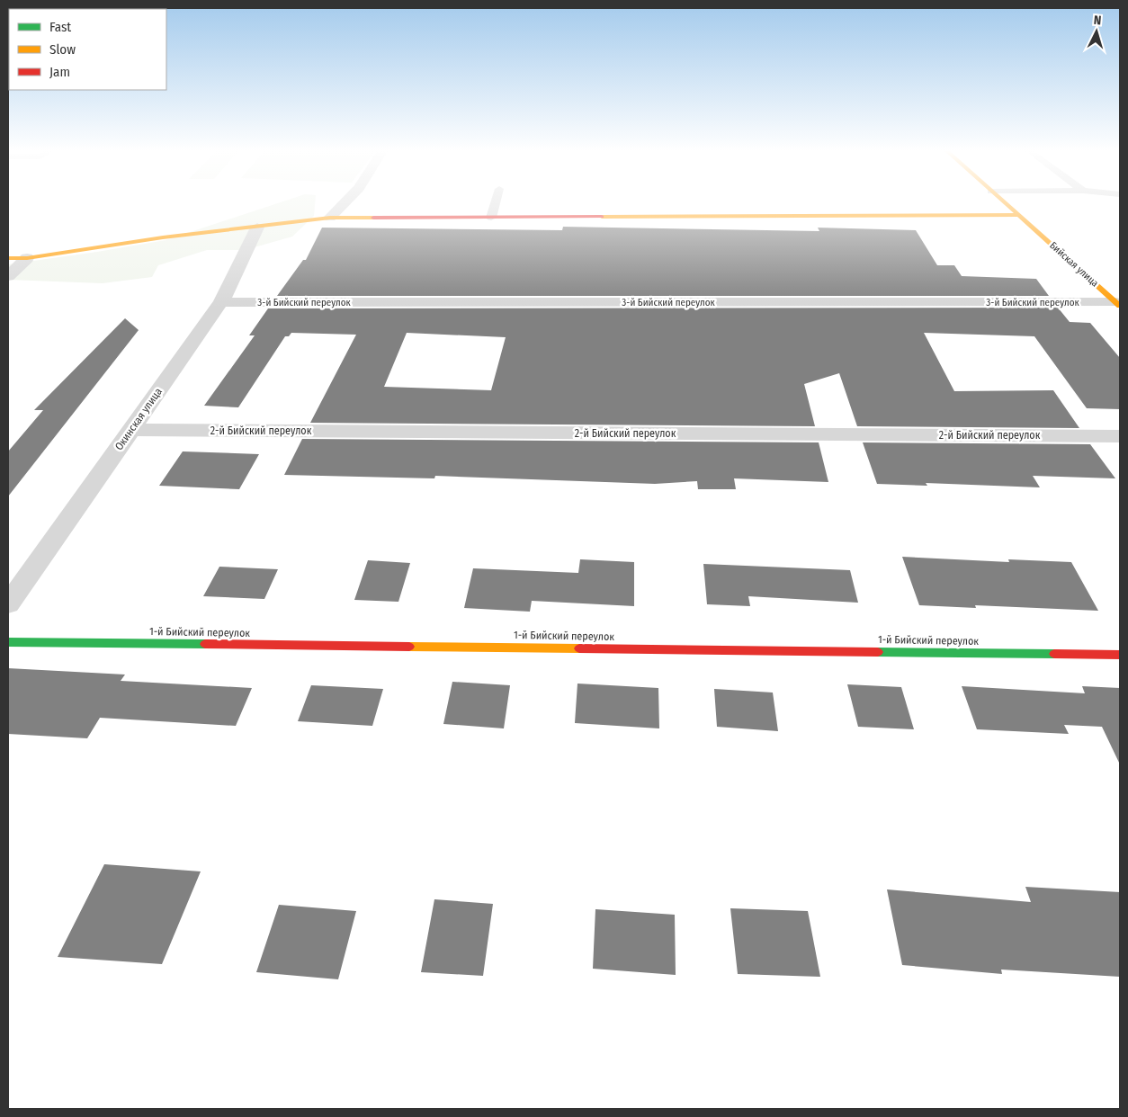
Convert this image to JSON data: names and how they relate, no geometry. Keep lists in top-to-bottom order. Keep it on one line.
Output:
{"streets":{"street":["Бийская улица","3-й Бийский переулок","Окинская улица","2-й Бийский переулок","1-й Бийский переулок"]},"crossings":[["Бийская улица","3-й Бийский переулок"],["3-й Бийский переулок","Окинская улица"],["Окинская улица","2-й Бийский переулок"]],"legend":["Fast","Slow","Jam"],"north":"top"}
